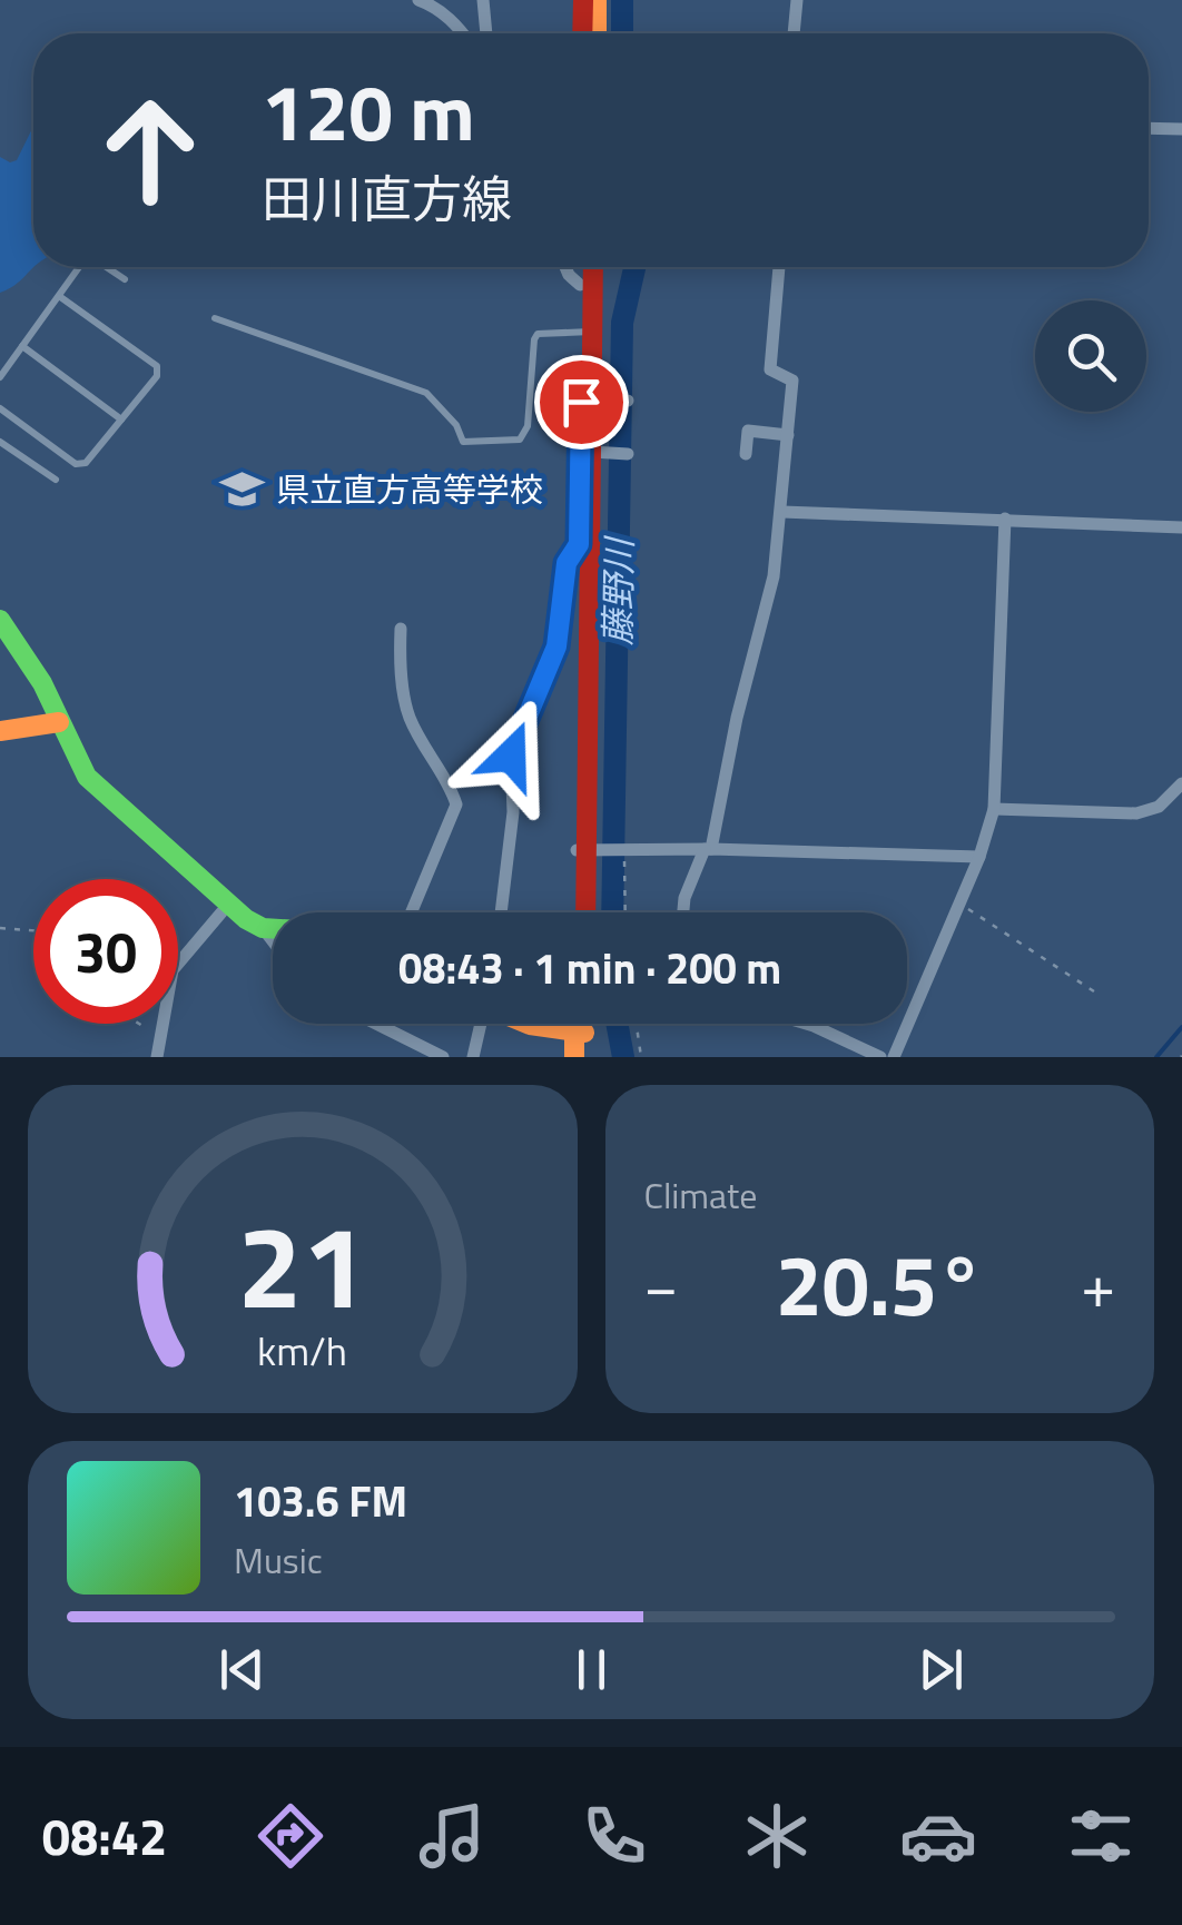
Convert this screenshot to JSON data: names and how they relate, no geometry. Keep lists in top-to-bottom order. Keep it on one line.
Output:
{"water":["藤野川"],"places":{"school or university":["県立直方高等学校"]},"page":{"turn":["120 m","田川直方線"],"limit":"30","trip":"08:43 · 1 min · 200 m","tile":"Climate","heat":["−","20.5°","+"],"song":["103.6 FM","Music"],"tabs":"08:42","gauge":["21","km/h"]}}
